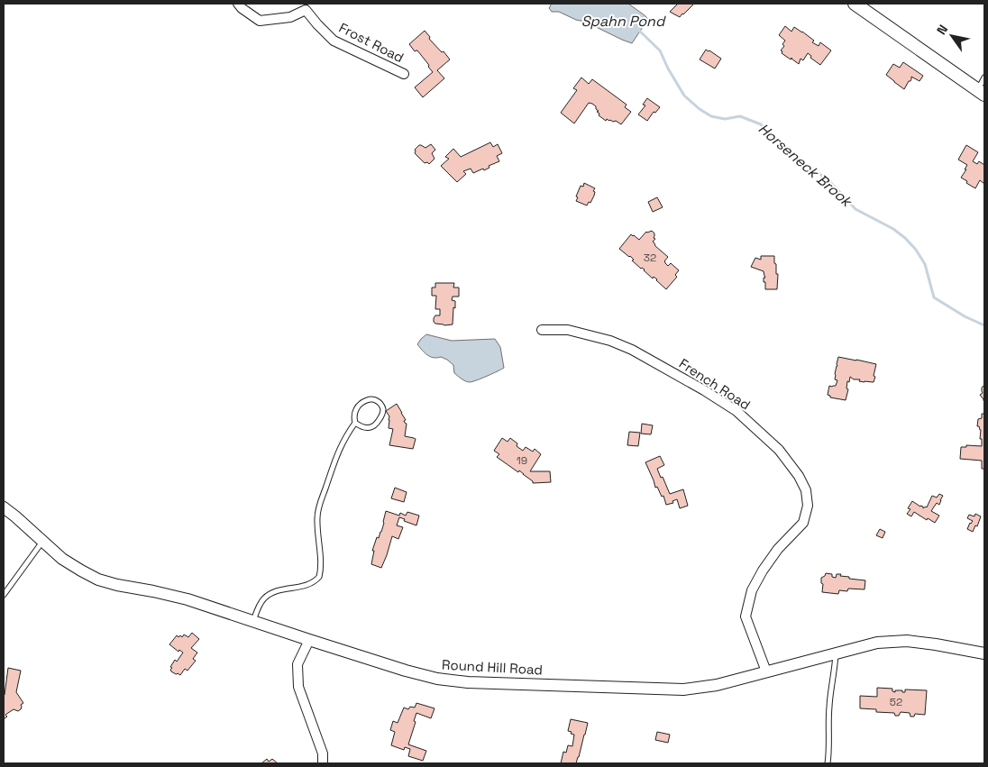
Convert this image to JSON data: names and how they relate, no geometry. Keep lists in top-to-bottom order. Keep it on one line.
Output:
{"streets":{"street":["Frost Road","French Road","Round Hill Road"]},"crossings":[["French Road","Round Hill Road"]],"water":["Spahn Pond","Horseneck Brook"],"house_numbers":["32","19","52"],"north":"top left"}
